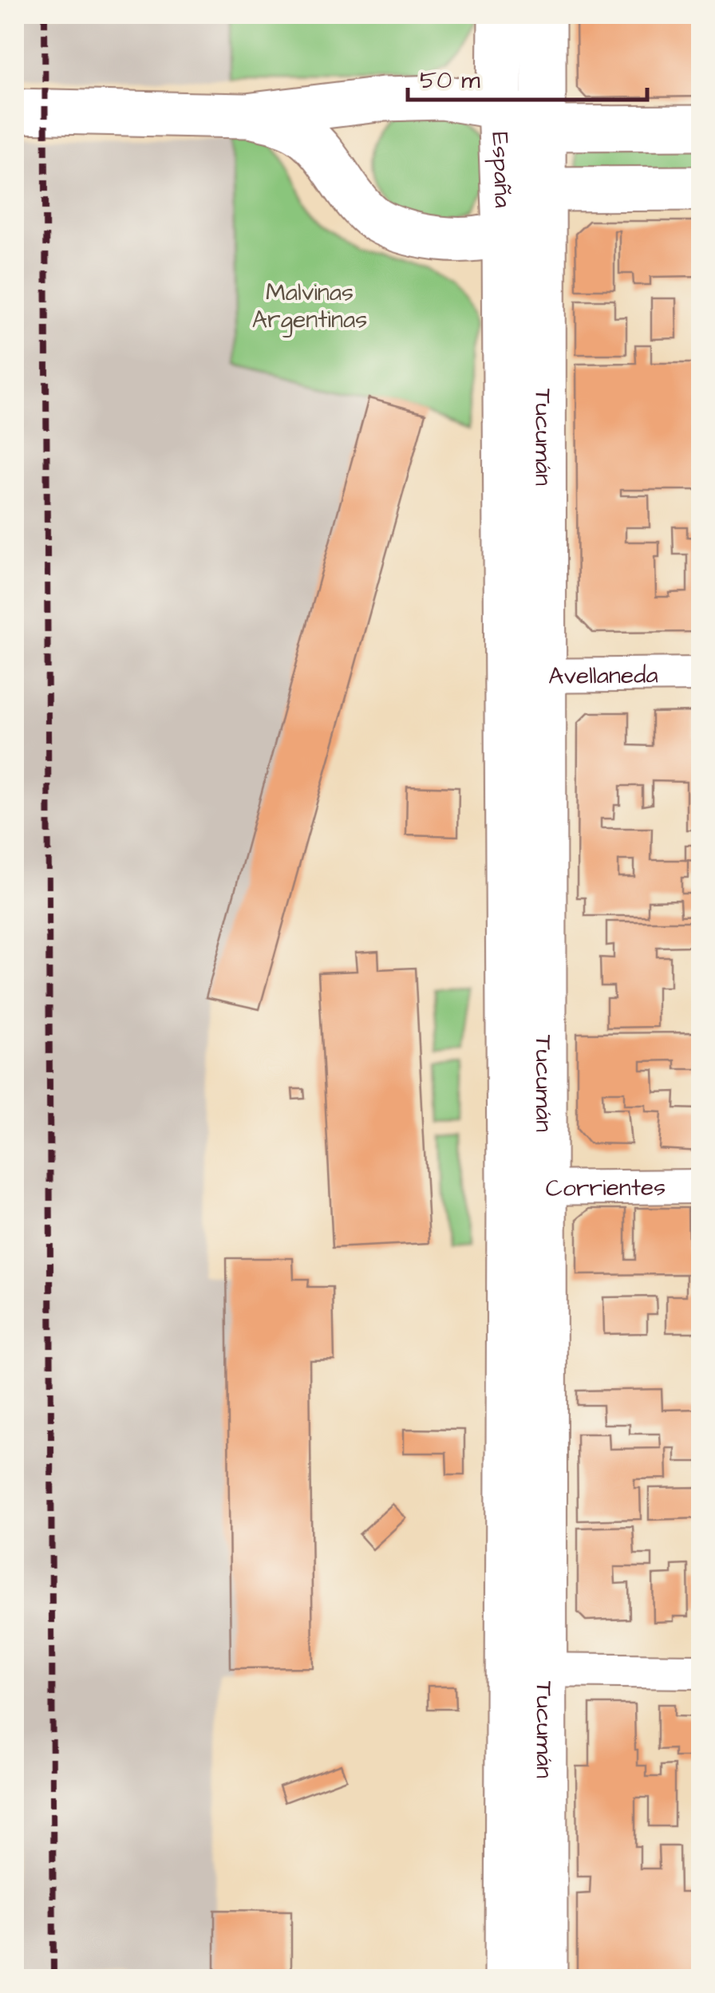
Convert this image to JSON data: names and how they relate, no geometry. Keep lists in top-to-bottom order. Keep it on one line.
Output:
{"streets":{"street":["España","Tucumán","Avellaneda","Corrientes"]},"crossings":[["España","Tucumán"],["Tucumán","Avellaneda"],["Tucumán","Corrientes"]],"parks":["Malvinas Argentinas"],"scale_bar":"50 m"}
